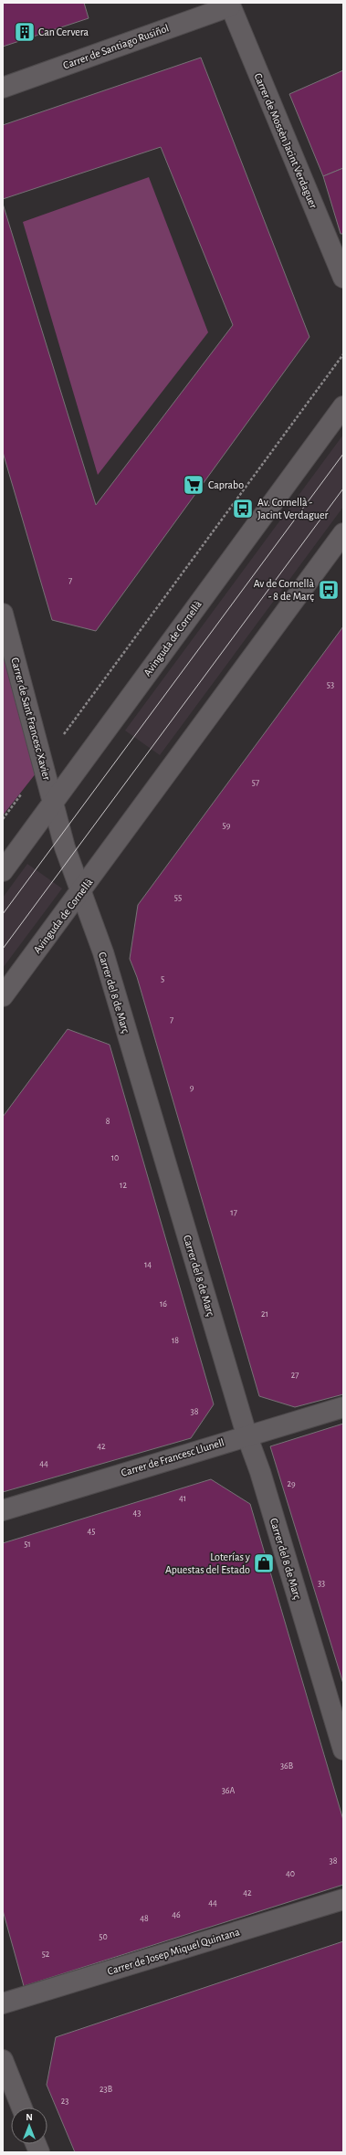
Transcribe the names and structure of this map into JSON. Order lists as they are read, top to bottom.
{
  "streets": {
    "street": [
      "Carrer de Santiago Rusiñol",
      "Carrer de Mossèn Jacint Verdaguer",
      "Avinguda de Cornellà",
      "Carrer de Sant Francesc Xavier",
      "Carrer del 8 de Març",
      "Carrer de Francesc Llunell",
      "Carrer de Josep Miquel Quintana"
    ]
  },
  "crossings": [
    ["Carrer de Santiago Rusiñol", "Carrer de Mossèn Jacint Verdaguer"],
    ["Avinguda de Cornellà", "Carrer de Sant Francesc Xavier"],
    ["Avinguda de Cornellà", "Carrer del 8 de Març"],
    ["Carrer de Sant Francesc Xavier", "Carrer del 8 de Març"],
    ["Carrer del 8 de Març", "Carrer de Francesc Llunell"]
  ],
  "places": {
    "building": ["Can Cervera"],
    "supermarket": ["Caprabo"],
    "bus stop": ["Av. Cornellà - Jacint Verdaguer", "Av de Cornellà - 8 de Març"],
    "shop": ["Loterías y Apuestas del Estado"]
  },
  "house_numbers": [
    "7",
    "53",
    "57",
    "59",
    "55",
    "5",
    "7",
    "9",
    "8",
    "10",
    "12",
    "17",
    "14",
    "16",
    "21",
    "18",
    "27",
    "38",
    "42",
    "44",
    "29",
    "41",
    "43",
    "45",
    "51",
    "33",
    "36B",
    "36A",
    "38",
    "40",
    "42",
    "44",
    "46",
    "48",
    "50",
    "52",
    "23B",
    "23"
  ],
  "north": "top"
}
